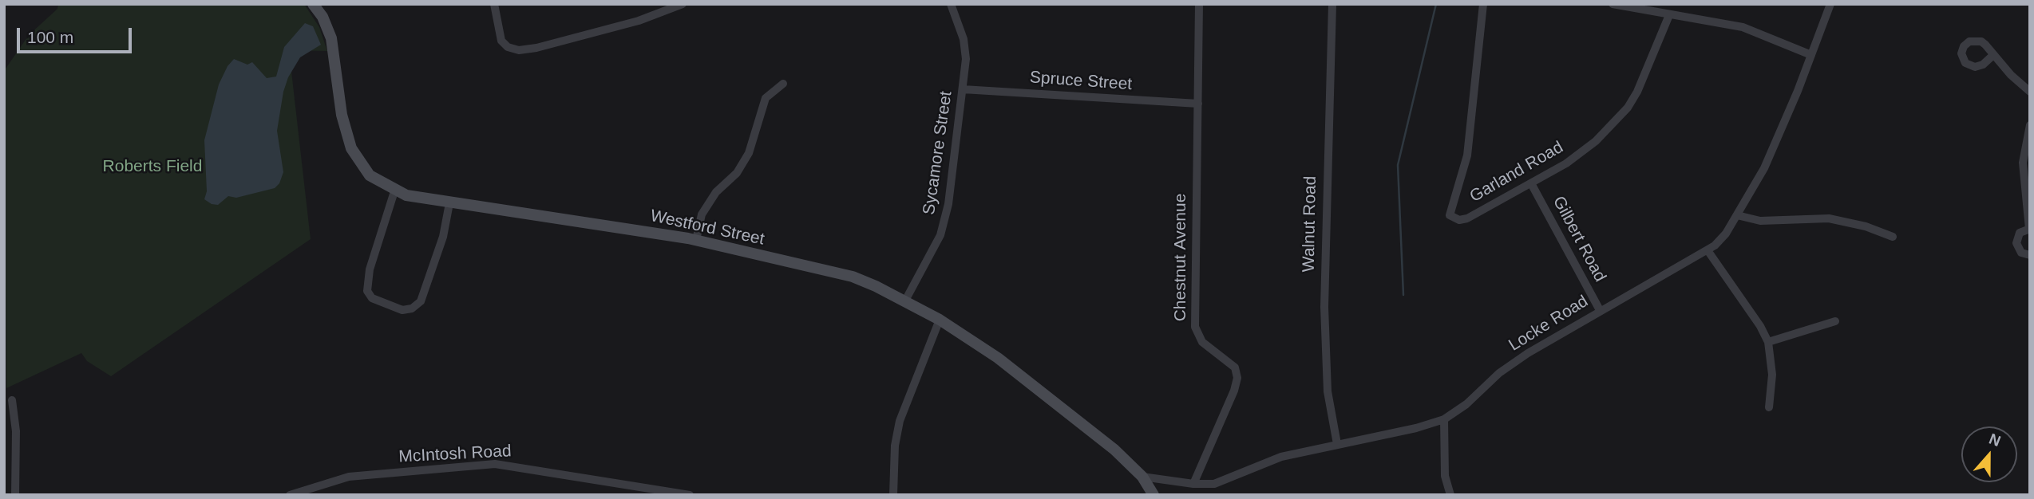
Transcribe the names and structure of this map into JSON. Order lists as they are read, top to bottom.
{
  "streets": {
    "main road": ["Westford Street"],
    "street": [
      "Spruce Street",
      "Sycamore Street",
      "Garland Road",
      "Walnut Road",
      "Gilbert Road",
      "Chestnut Avenue",
      "Locke Road",
      "McIntosh Road"
    ]
  },
  "crossings": [
    ["Spruce Street", "Sycamore Street"],
    ["Spruce Street", "Chestnut Avenue"],
    ["Sycamore Street", "Westford Street"],
    ["Garland Road", "Gilbert Road"],
    ["Walnut Road", "Locke Road"],
    ["Westford Street", "Locke Road"],
    ["Gilbert Road", "Locke Road"],
    ["Chestnut Avenue", "Locke Road"]
  ],
  "parks": ["Roberts Field"],
  "scale_bar": "100 m",
  "north": "top"
}
